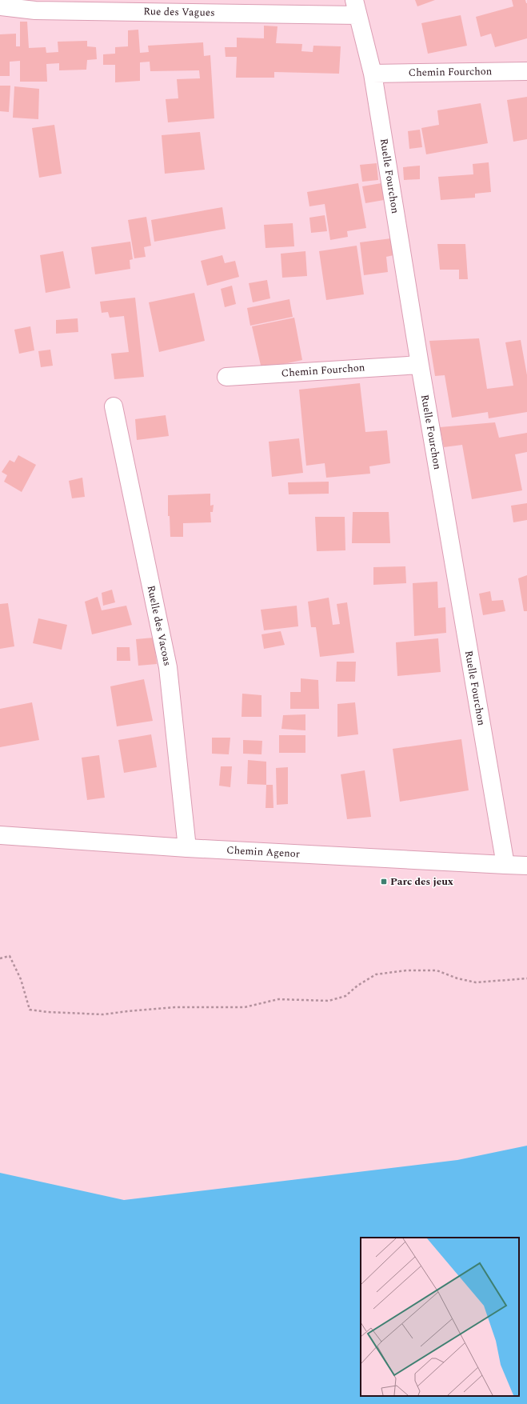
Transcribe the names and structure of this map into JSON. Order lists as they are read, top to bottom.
{
  "streets": {
    "street": [
      "Rue des Vagues",
      "Chemin Fourchon",
      "Ruelle Fourchon",
      "Ruelle des Vacoas",
      "Chemin Agenor"
    ]
  },
  "crossings": [
    ["Rue des Vagues", "Ruelle Fourchon"],
    ["Chemin Fourchon", "Ruelle Fourchon"],
    ["Ruelle Fourchon", "Chemin Agenor"],
    ["Ruelle des Vacoas", "Chemin Agenor"]
  ],
  "places": {
    "transit": ["Parc des jeux"]
  }
}
